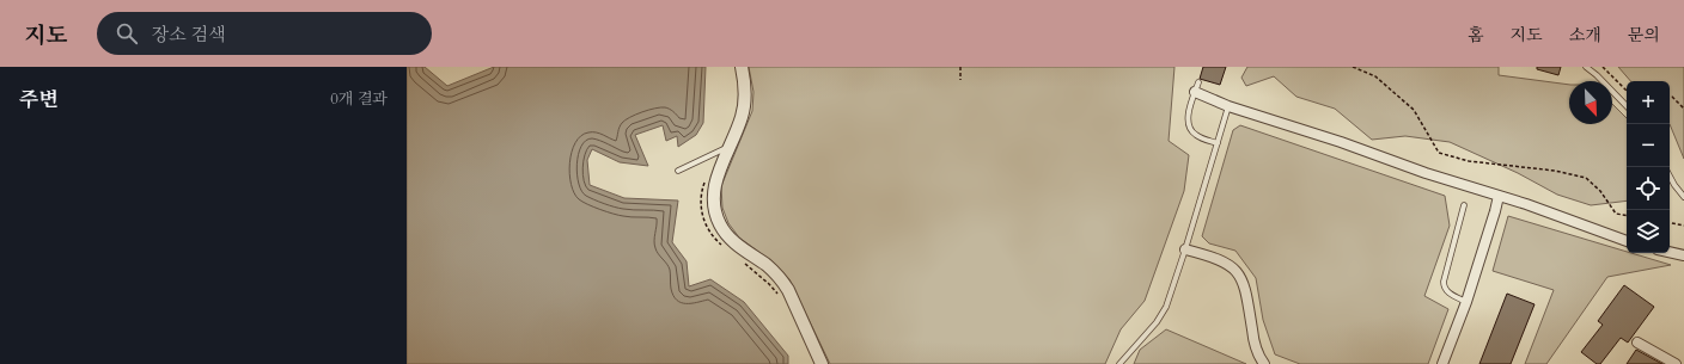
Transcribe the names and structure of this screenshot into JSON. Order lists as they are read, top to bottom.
{
  "north": "bottom right",
  "page": {
    "header": "지도",
    "search": "장소 검색",
    "nav": [
      "홈",
      "지도",
      "소개",
      "문의"
    ],
    "heading": ["주변", "0개 결과"],
    "map_buttons": ["+", "−"]
  }
}
